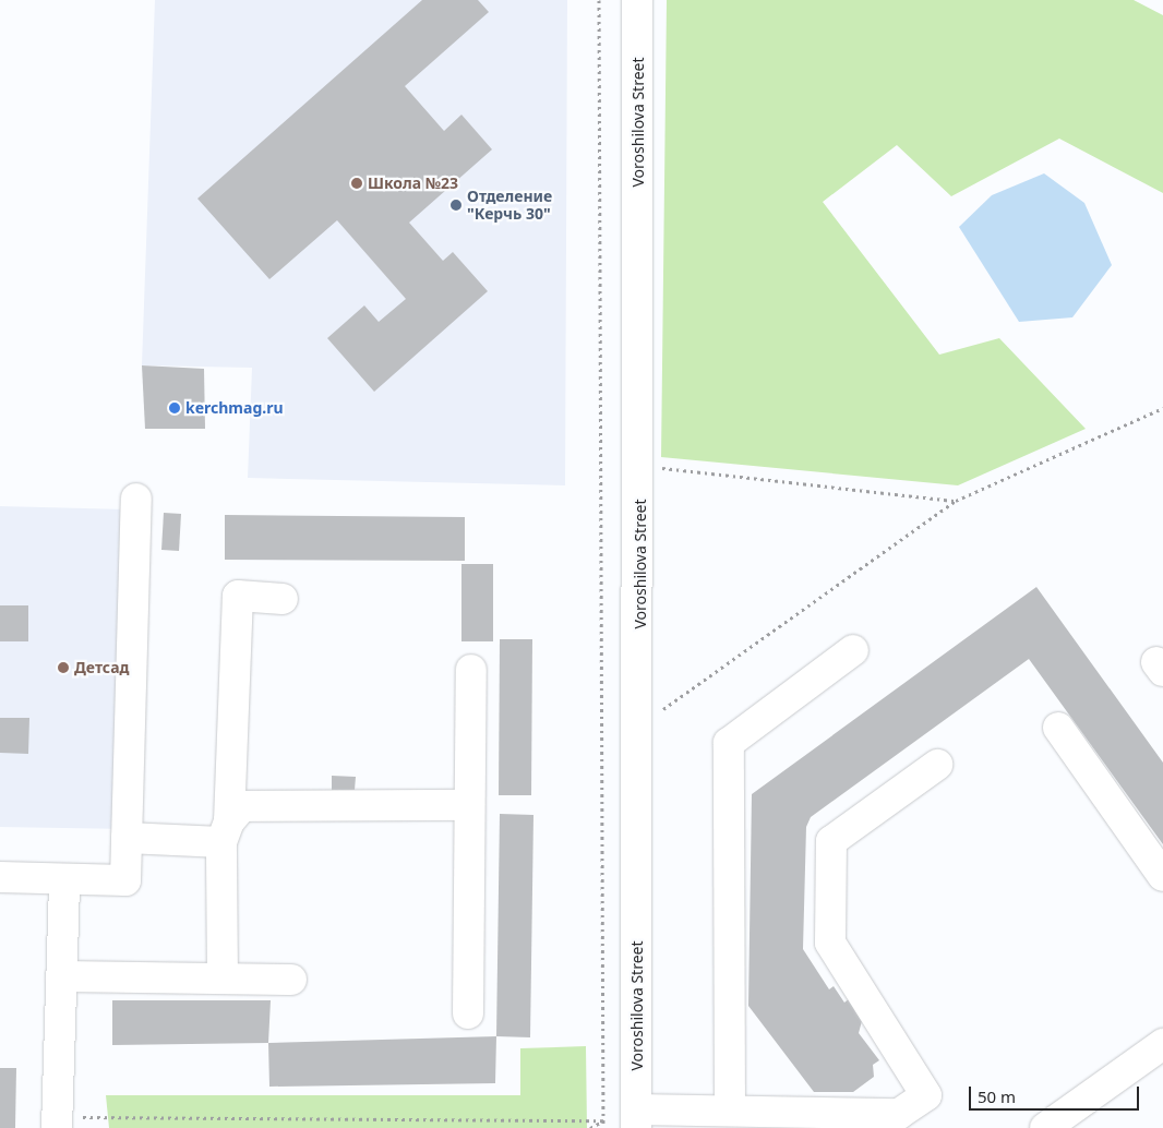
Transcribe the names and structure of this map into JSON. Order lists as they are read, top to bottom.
{
  "streets": {
    "street": ["Voroshilova Street"]
  },
  "places": [
    "Школа №23",
    "Отделение \"Керчь 30\"",
    "kerchmag.ru",
    "Детсад"
  ],
  "scale_bar": "50 m"
}
